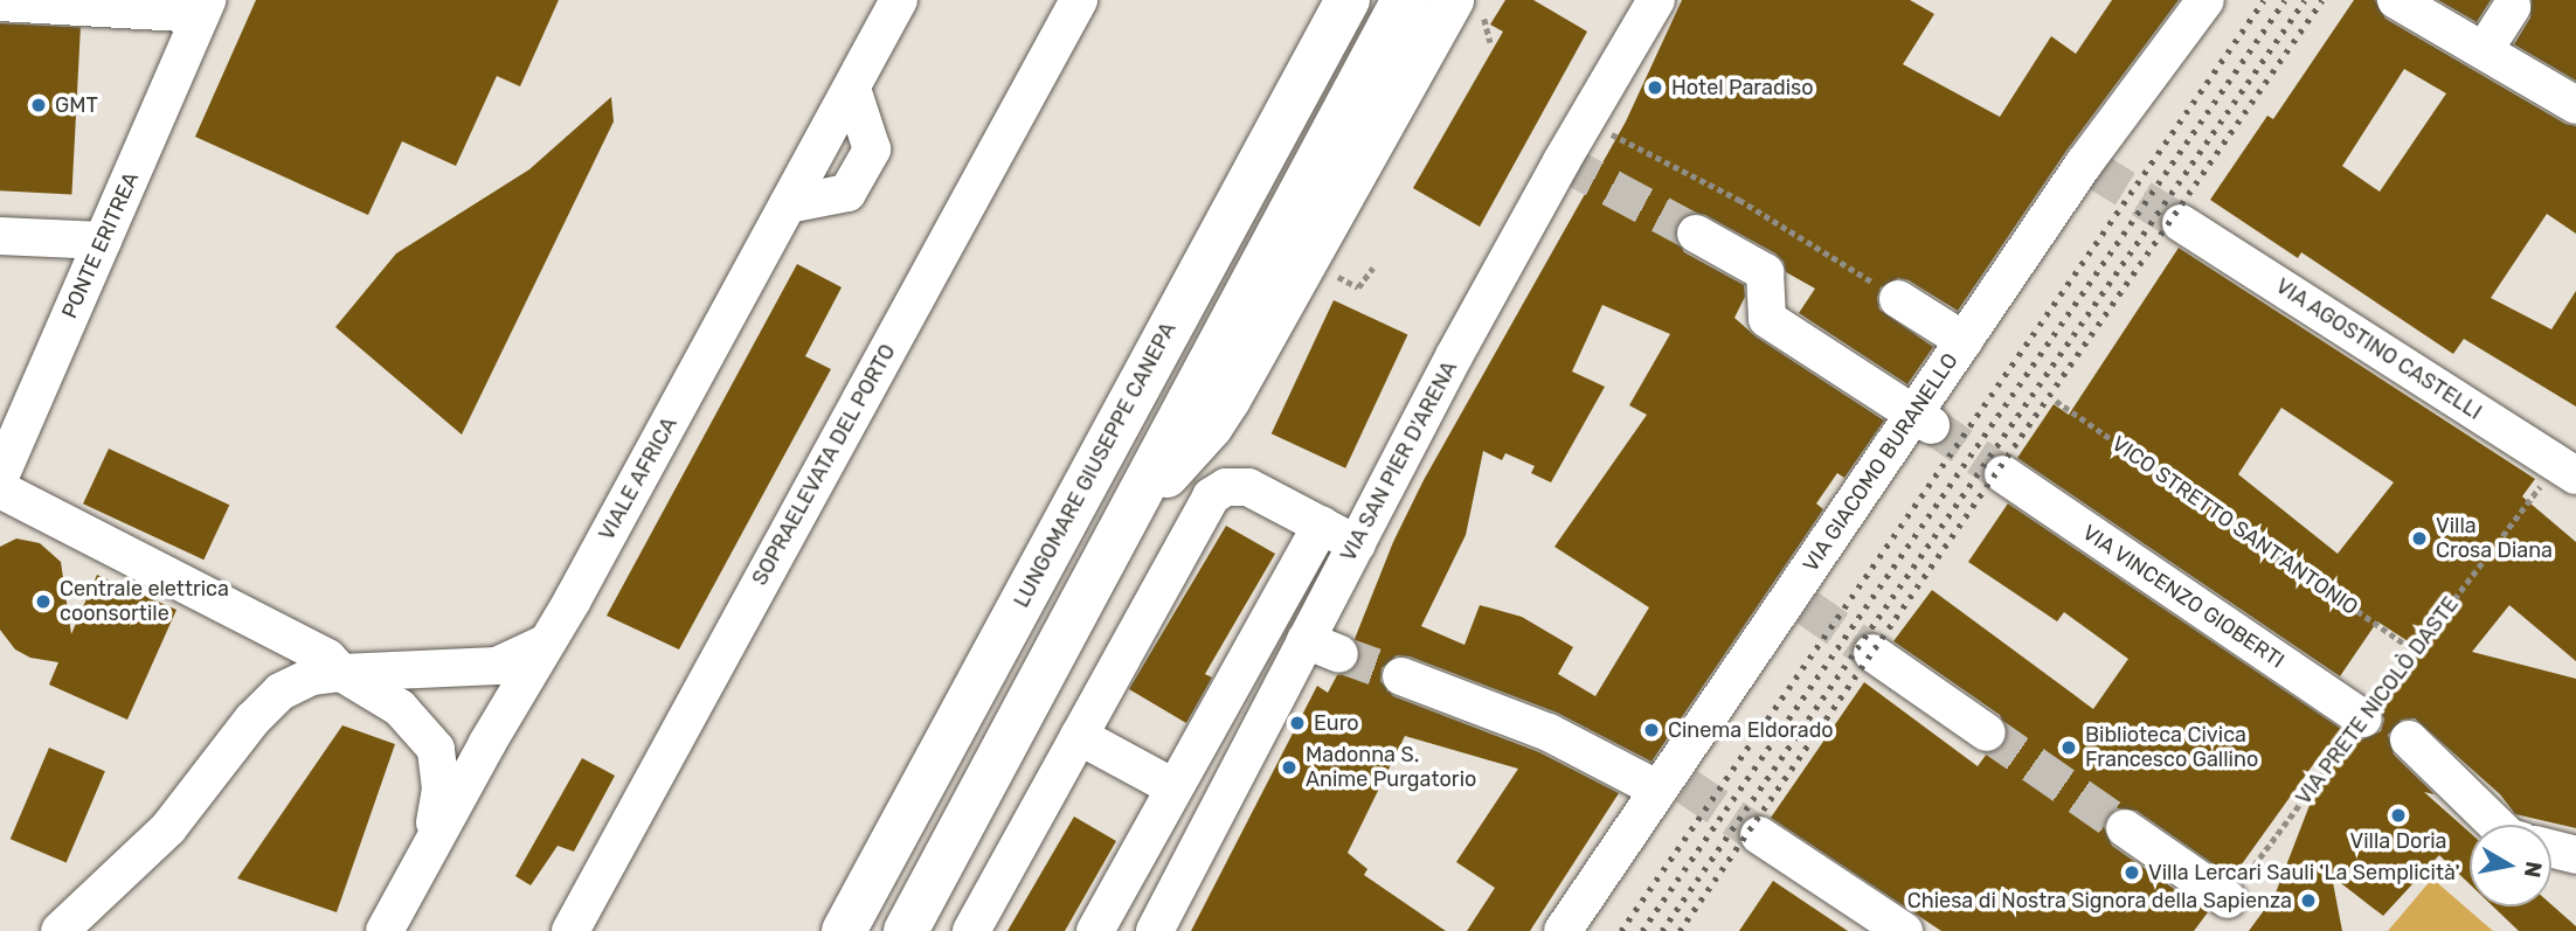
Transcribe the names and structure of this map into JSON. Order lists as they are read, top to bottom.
{
  "streets": {
    "highway": ["LUNGOMARE GIUSEPPE CANEPA"],
    "street": [
      "PONTE ERITREA",
      "VIA AGOSTINO CASTELLI",
      "VIA SAN PIER D'ARENA",
      "VIA GIACOMO BURANELLO",
      "SOPRAELEVATA DEL PORTO",
      "VIALE AFRICA",
      "VIA VINCENZO GIOBERTI"
    ],
    "path": ["VICO STRETTO SANT'ANTONIO", "VIA PRETE NICOLÒ DASTE"]
  },
  "crossings": [
    ["VIA AGOSTINO CASTELLI", "VIA PRETE NICOLÒ DASTE"],
    ["VICO STRETTO SANT'ANTONIO", "VIA PRETE NICOLÒ DASTE"],
    ["VIA VINCENZO GIOBERTI", "VIA PRETE NICOLÒ DASTE"]
  ],
  "places": [
    "Hotel Paradiso",
    "GMT",
    "Villa Crosa Diana",
    "Centrale elettrica coonsortile",
    "Euro",
    "Cinema Eldorado",
    "Biblioteca Civica Francesco Gallino",
    "Madonna S. Anime Purgatorio",
    "Villa Doria",
    "Villa Lercari Sauli 'La Semplicità'",
    "Chiesa di Nostra Signora della Sapienza"
  ],
  "north": "right"
}
